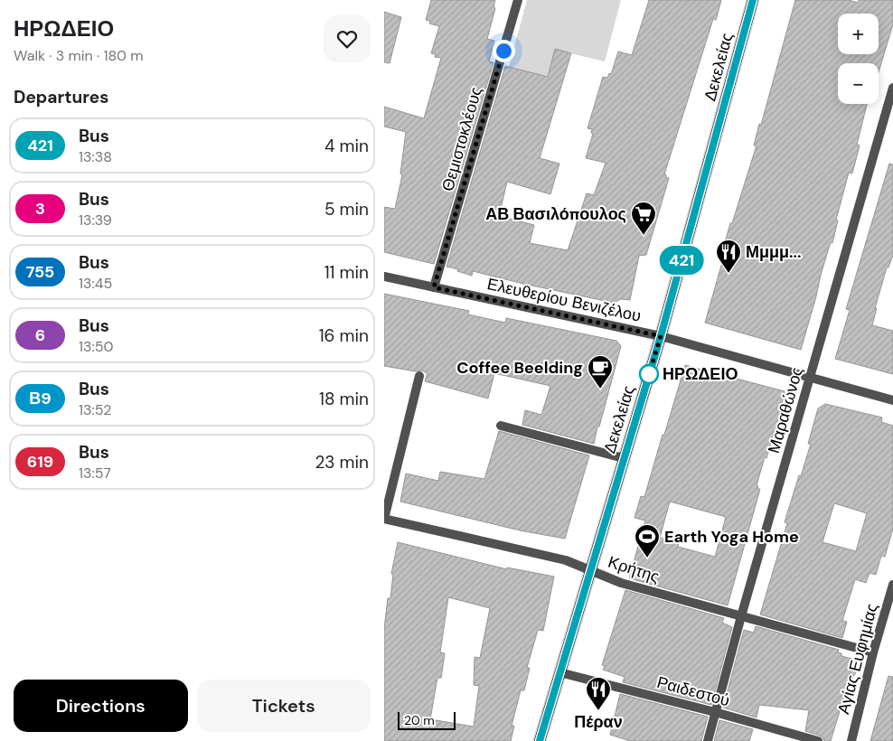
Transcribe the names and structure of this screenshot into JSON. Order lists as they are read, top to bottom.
{
  "streets": {
    "main road": ["Δεκελείας"],
    "street": [
      "Θεμιστοκλέους",
      "Ελευθερίου Βενιζέλου",
      "Μαραθώνος",
      "Κρήτης",
      "Αγίας Ευφημίας",
      "Ραιδεστού"
    ]
  },
  "crossings": [
    ["Δεκελείας", "Ελευθερίου Βενιζέλου"],
    ["Δεκελείας", "Κρήτης"],
    ["Δεκελείας", "Ραιδεστού"],
    ["Θεμιστοκλέους", "Ελευθερίου Βενιζέλου"],
    ["Ελευθερίου Βενιζέλου", "Μαραθώνος"],
    ["Μαραθώνος", "Κρήτης"],
    ["Μαραθώνος", "Ραιδεστού"],
    ["Κρήτης", "Αγίας Ευφημίας"]
  ],
  "places": {
    "supermarket": ["ΑΒ Βασιλόπουλος"],
    "restaurant": ["Μμμμ...", "Πέραν"],
    "other": ["ΗΡΩΔΕΙΟ"],
    "cafe": ["Coffee Beelding"],
    "sports": ["Earth Yoga Home"]
  },
  "lines": ["bus line 421"],
  "scale_bar": "20 m",
  "page": {
    "heading": [
      ["ΗΡΩΔΕΙΟ", "Walk · 3 min · 180 m"],
      "Departures"
    ],
    "on_map": "421",
    "map_buttons": ["+", "−"],
    "list": [
      {
        "mark": "421",
        "name": "Bus",
        "note": "13:38",
        "value": "4 min"
      },
      {
        "mark": "3",
        "name": "Bus",
        "note": "13:39",
        "value": "5 min"
      },
      {
        "mark": "755",
        "name": "Bus",
        "note": "13:45",
        "value": "11 min"
      },
      {
        "mark": "6",
        "name": "Bus",
        "note": "13:50",
        "value": "16 min"
      },
      {
        "mark": "Β9",
        "name": "Bus",
        "note": "13:52",
        "value": "18 min"
      },
      {
        "mark": "619",
        "name": "Bus",
        "note": "13:57",
        "value": "23 min"
      }
    ],
    "buttons": ["Directions", "Tickets"],
    "scale": "20 m"
  }
}
